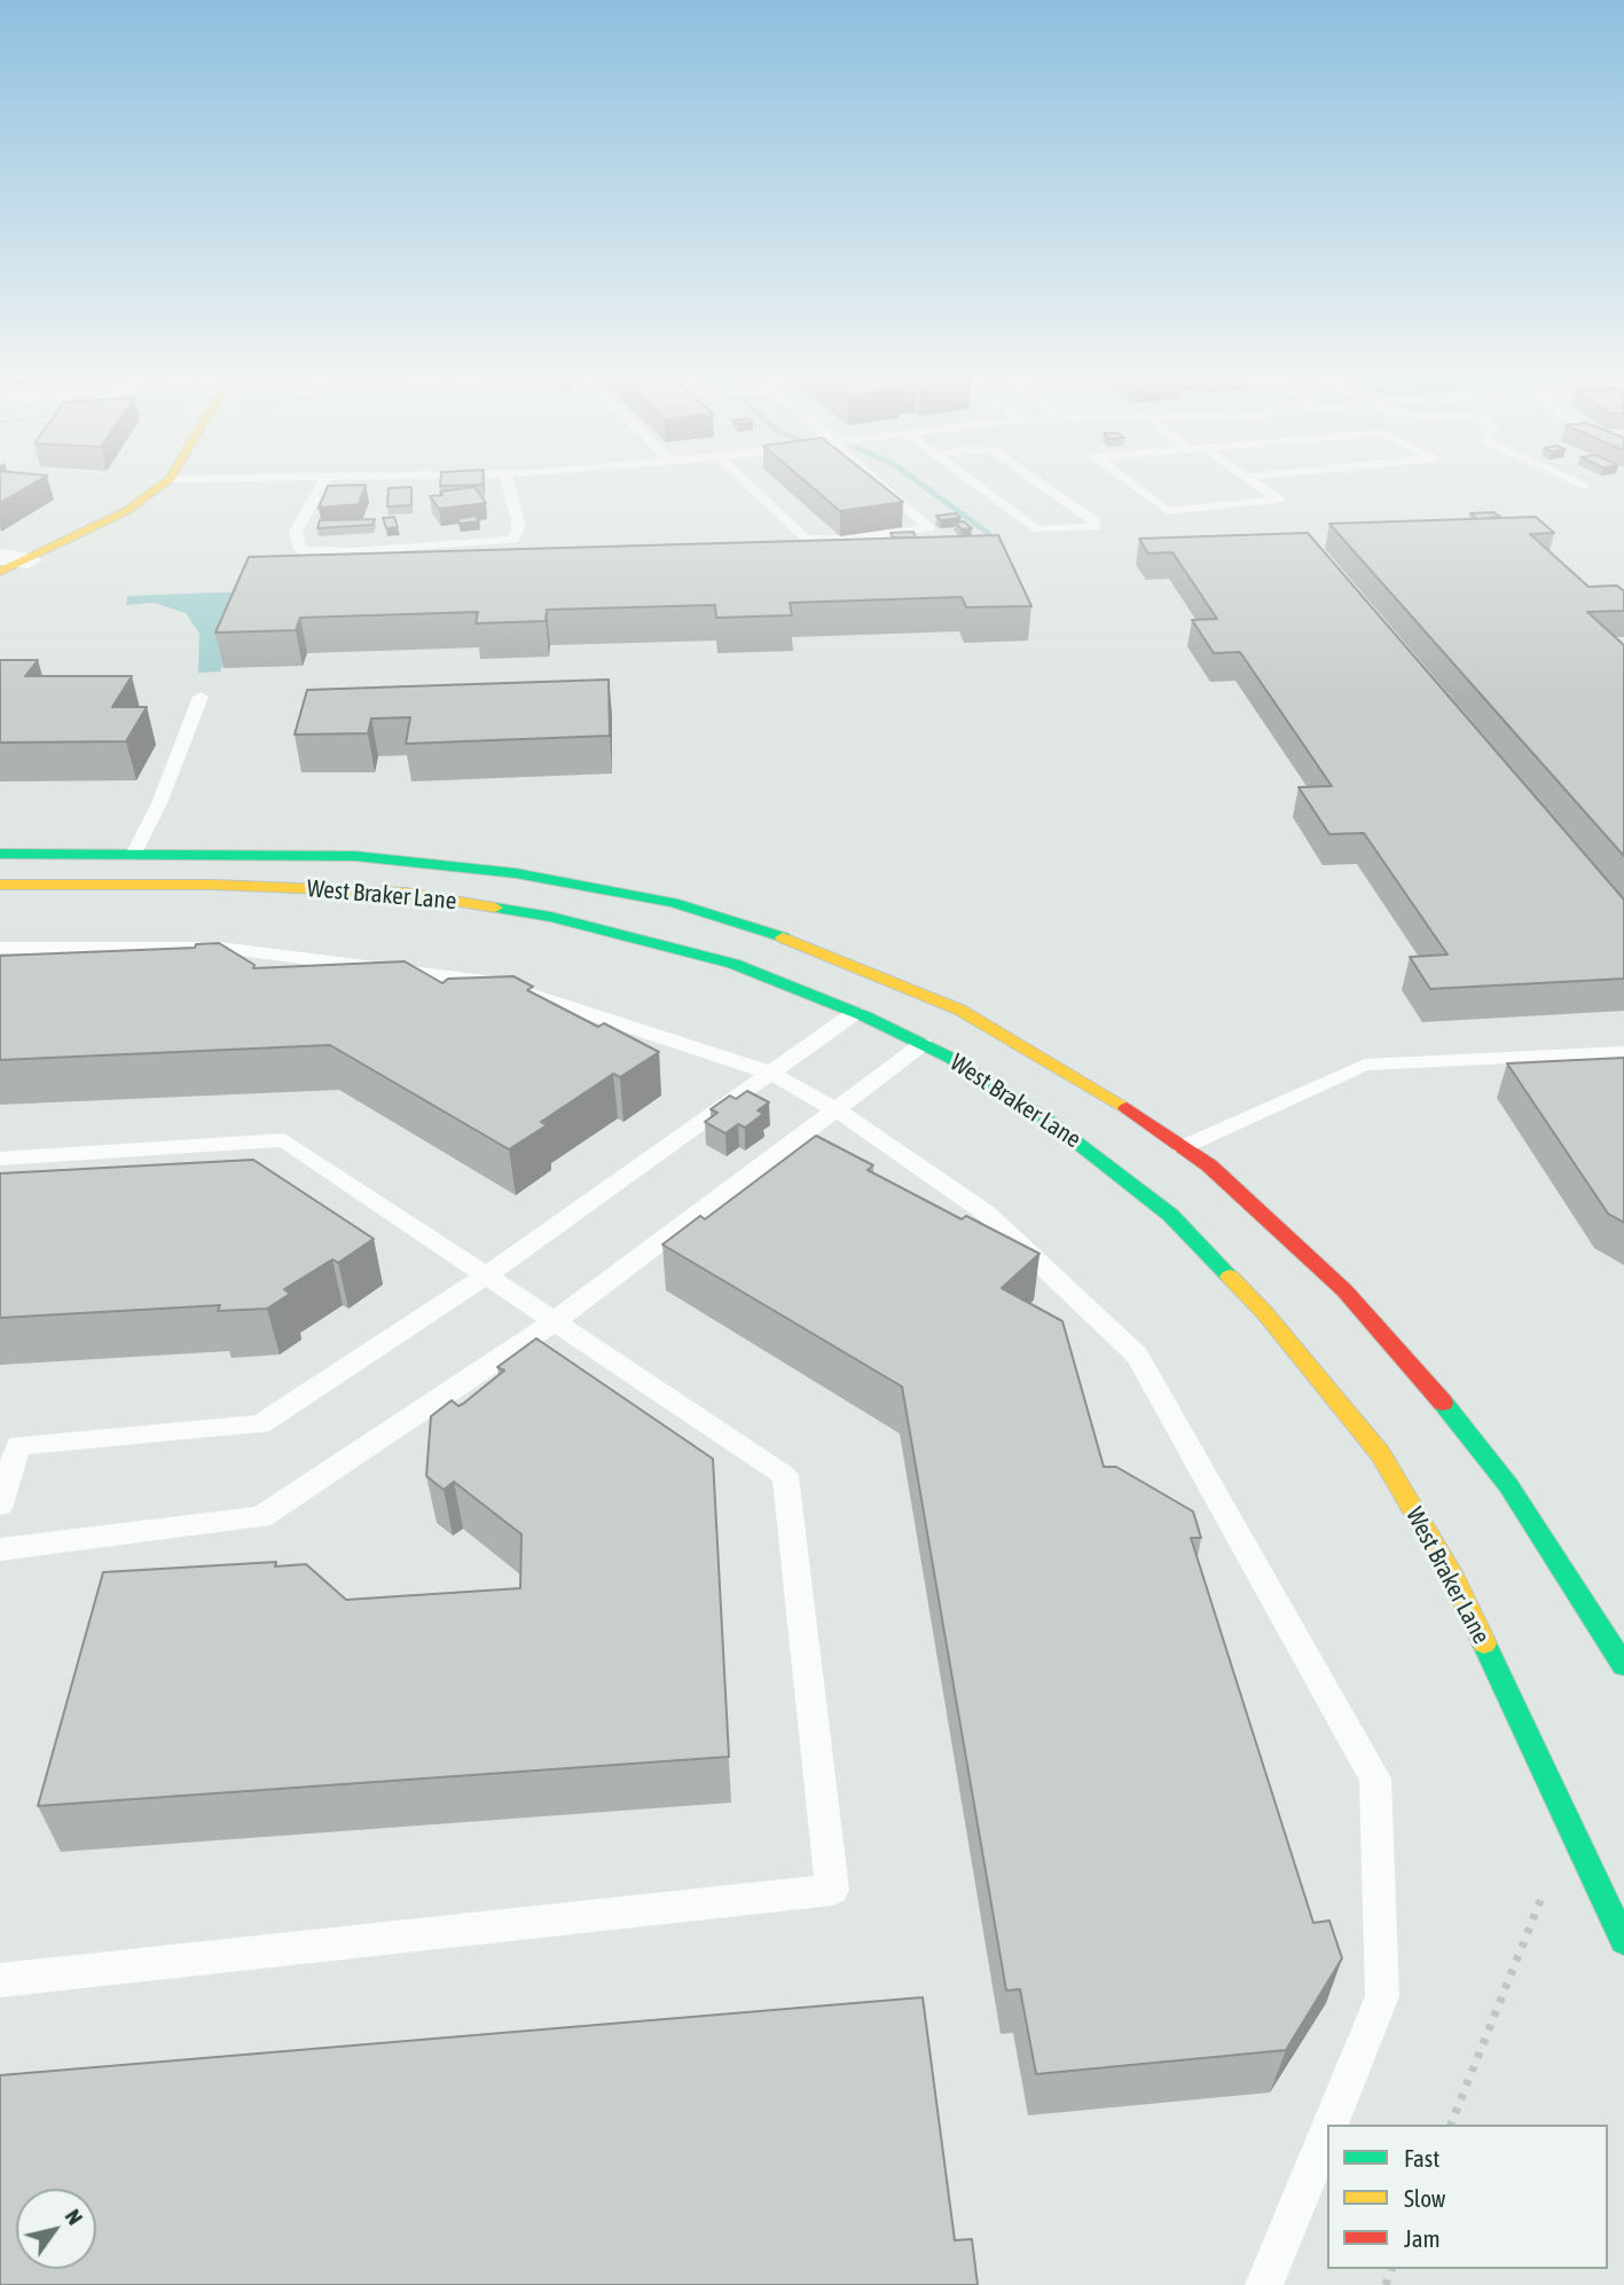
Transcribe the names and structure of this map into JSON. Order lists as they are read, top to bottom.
{
  "streets": {
    "main road": ["West Braker Lane"]
  },
  "legend": ["Fast", "Slow", "Jam"],
  "north": "top right"
}
